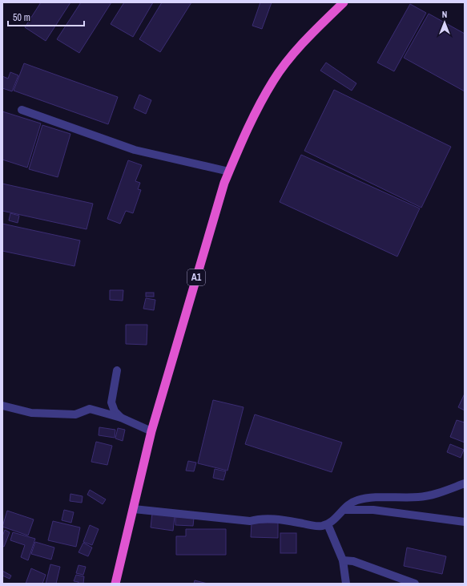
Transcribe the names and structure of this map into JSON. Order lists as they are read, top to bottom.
{
  "streets": {
    "highway": ["A1"]
  },
  "scale_bar": "50 m",
  "north": "top"
}
